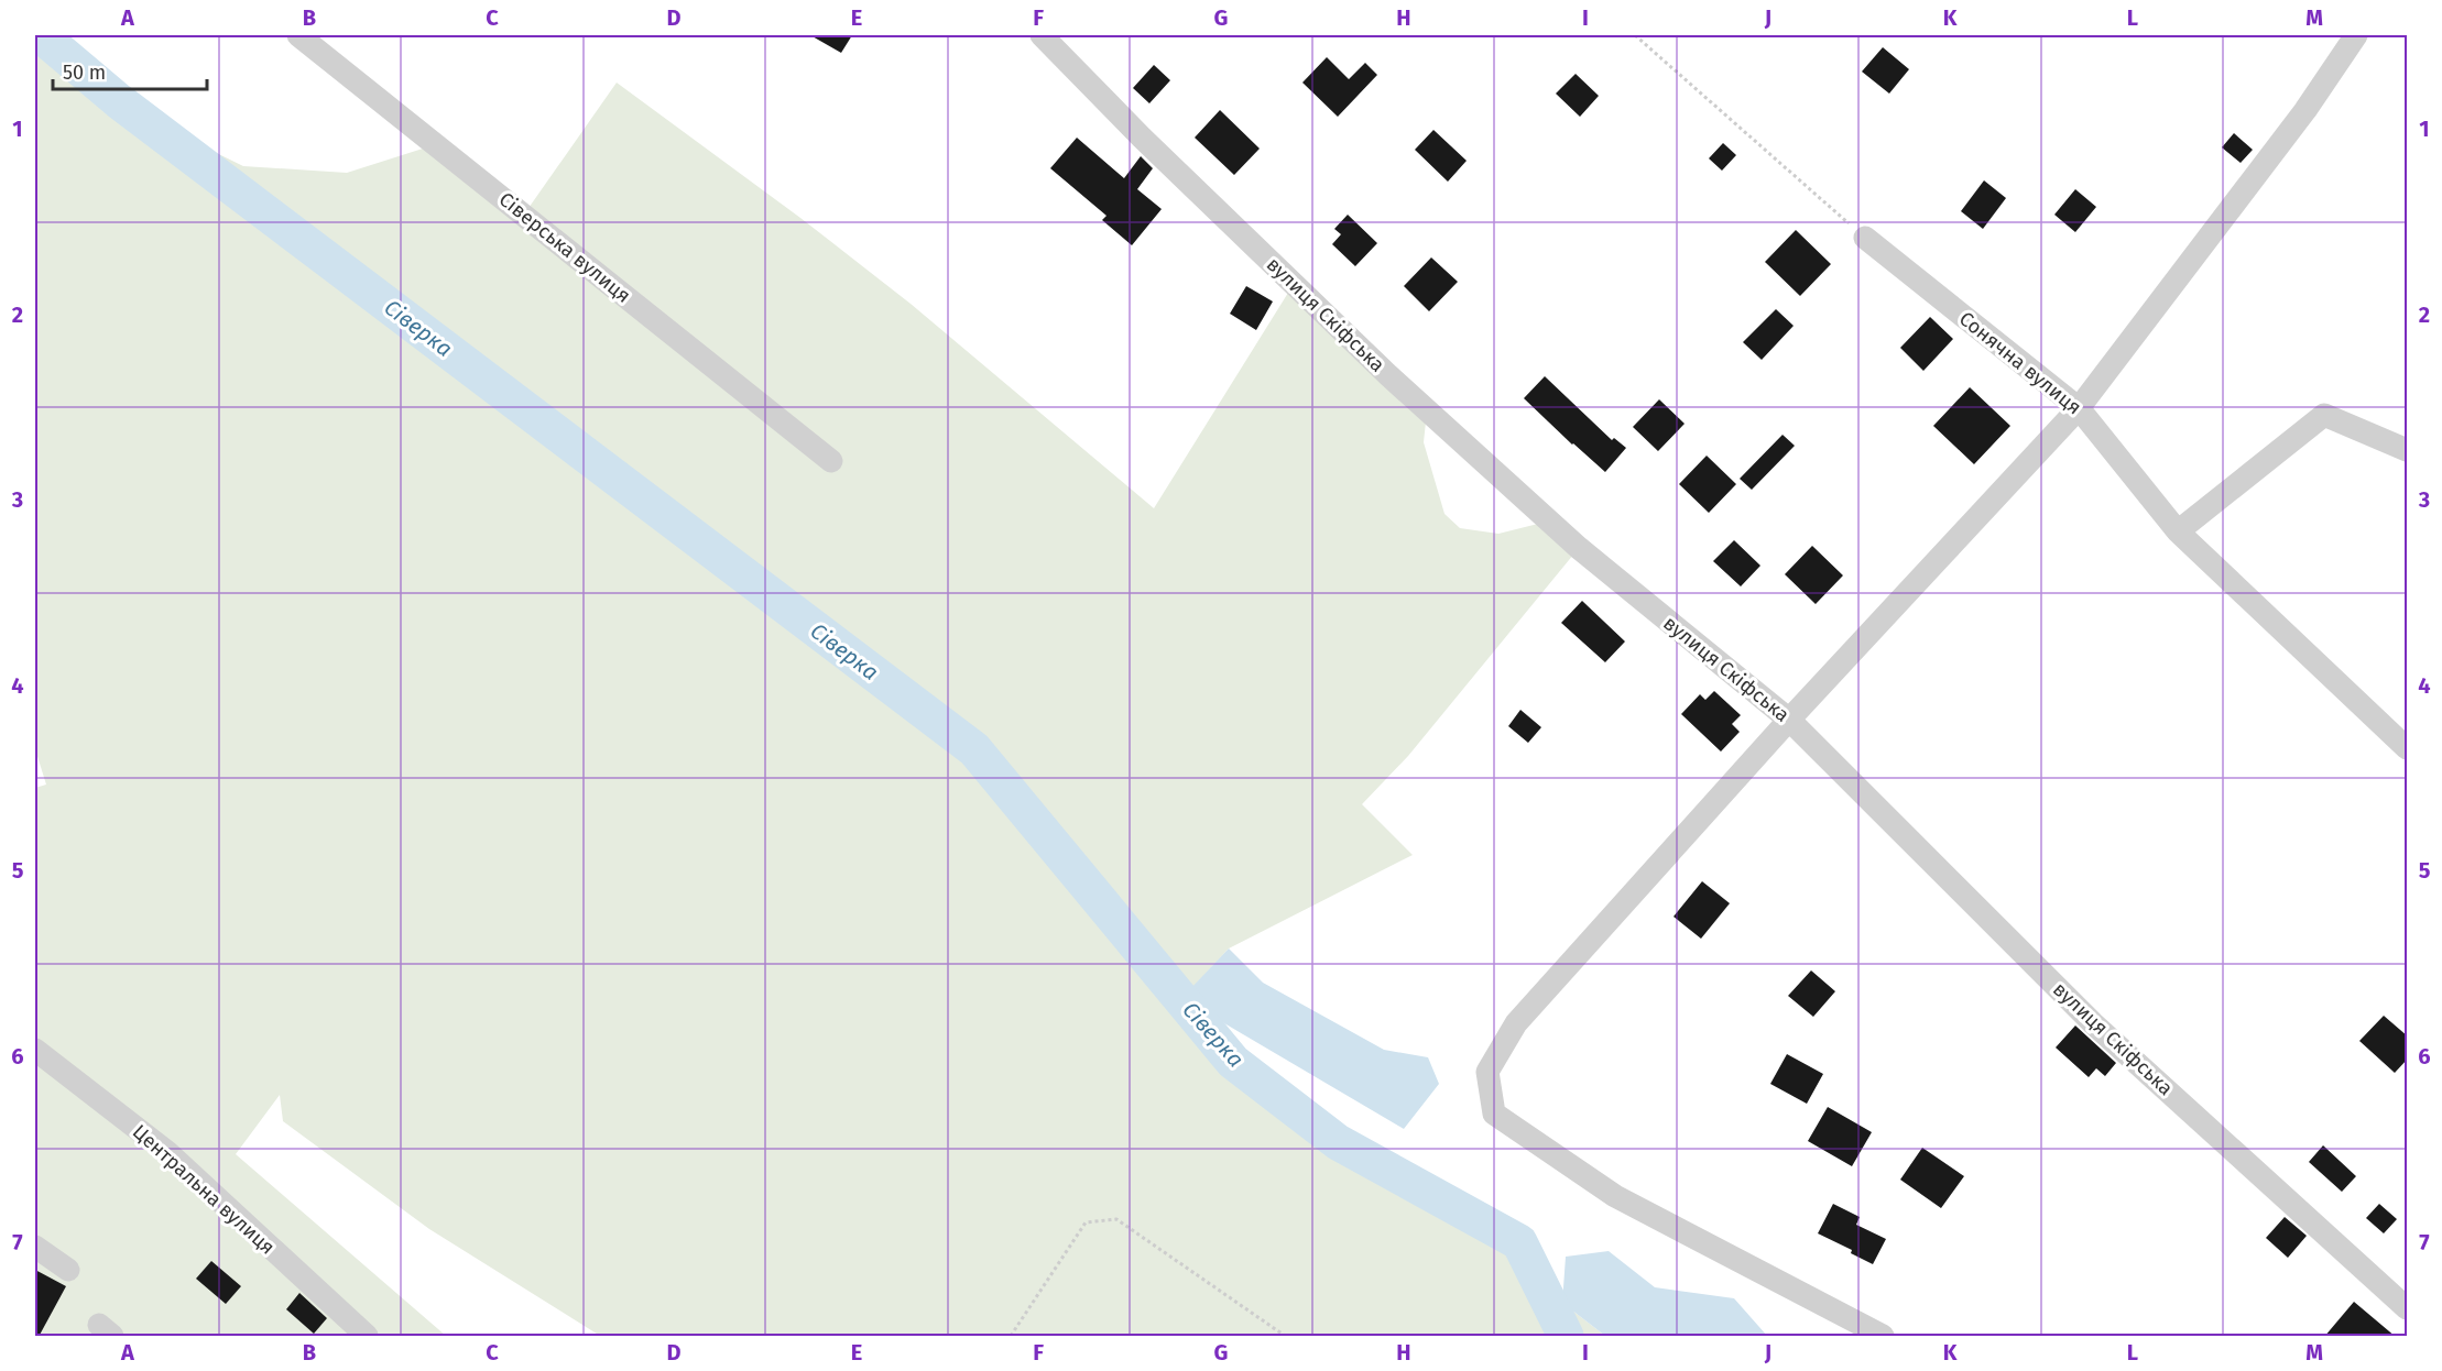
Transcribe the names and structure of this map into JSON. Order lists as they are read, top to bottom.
{
  "streets": {
    "street": [
      "Сіверська вулиця",
      "вулиця Скіфська",
      "Сонячна вулиця",
      "Центральна вулиця"
    ]
  },
  "water": ["Сіверка"],
  "scale_bar": "50 m",
  "grid": {
    "columns": [
      "A",
      "B",
      "C",
      "D",
      "E",
      "F",
      "G",
      "H",
      "I",
      "J",
      "K",
      "L",
      "M"
    ],
    "rows": [
      "1",
      "2",
      "3",
      "4",
      "5",
      "6",
      "7"
    ]
  }
}
